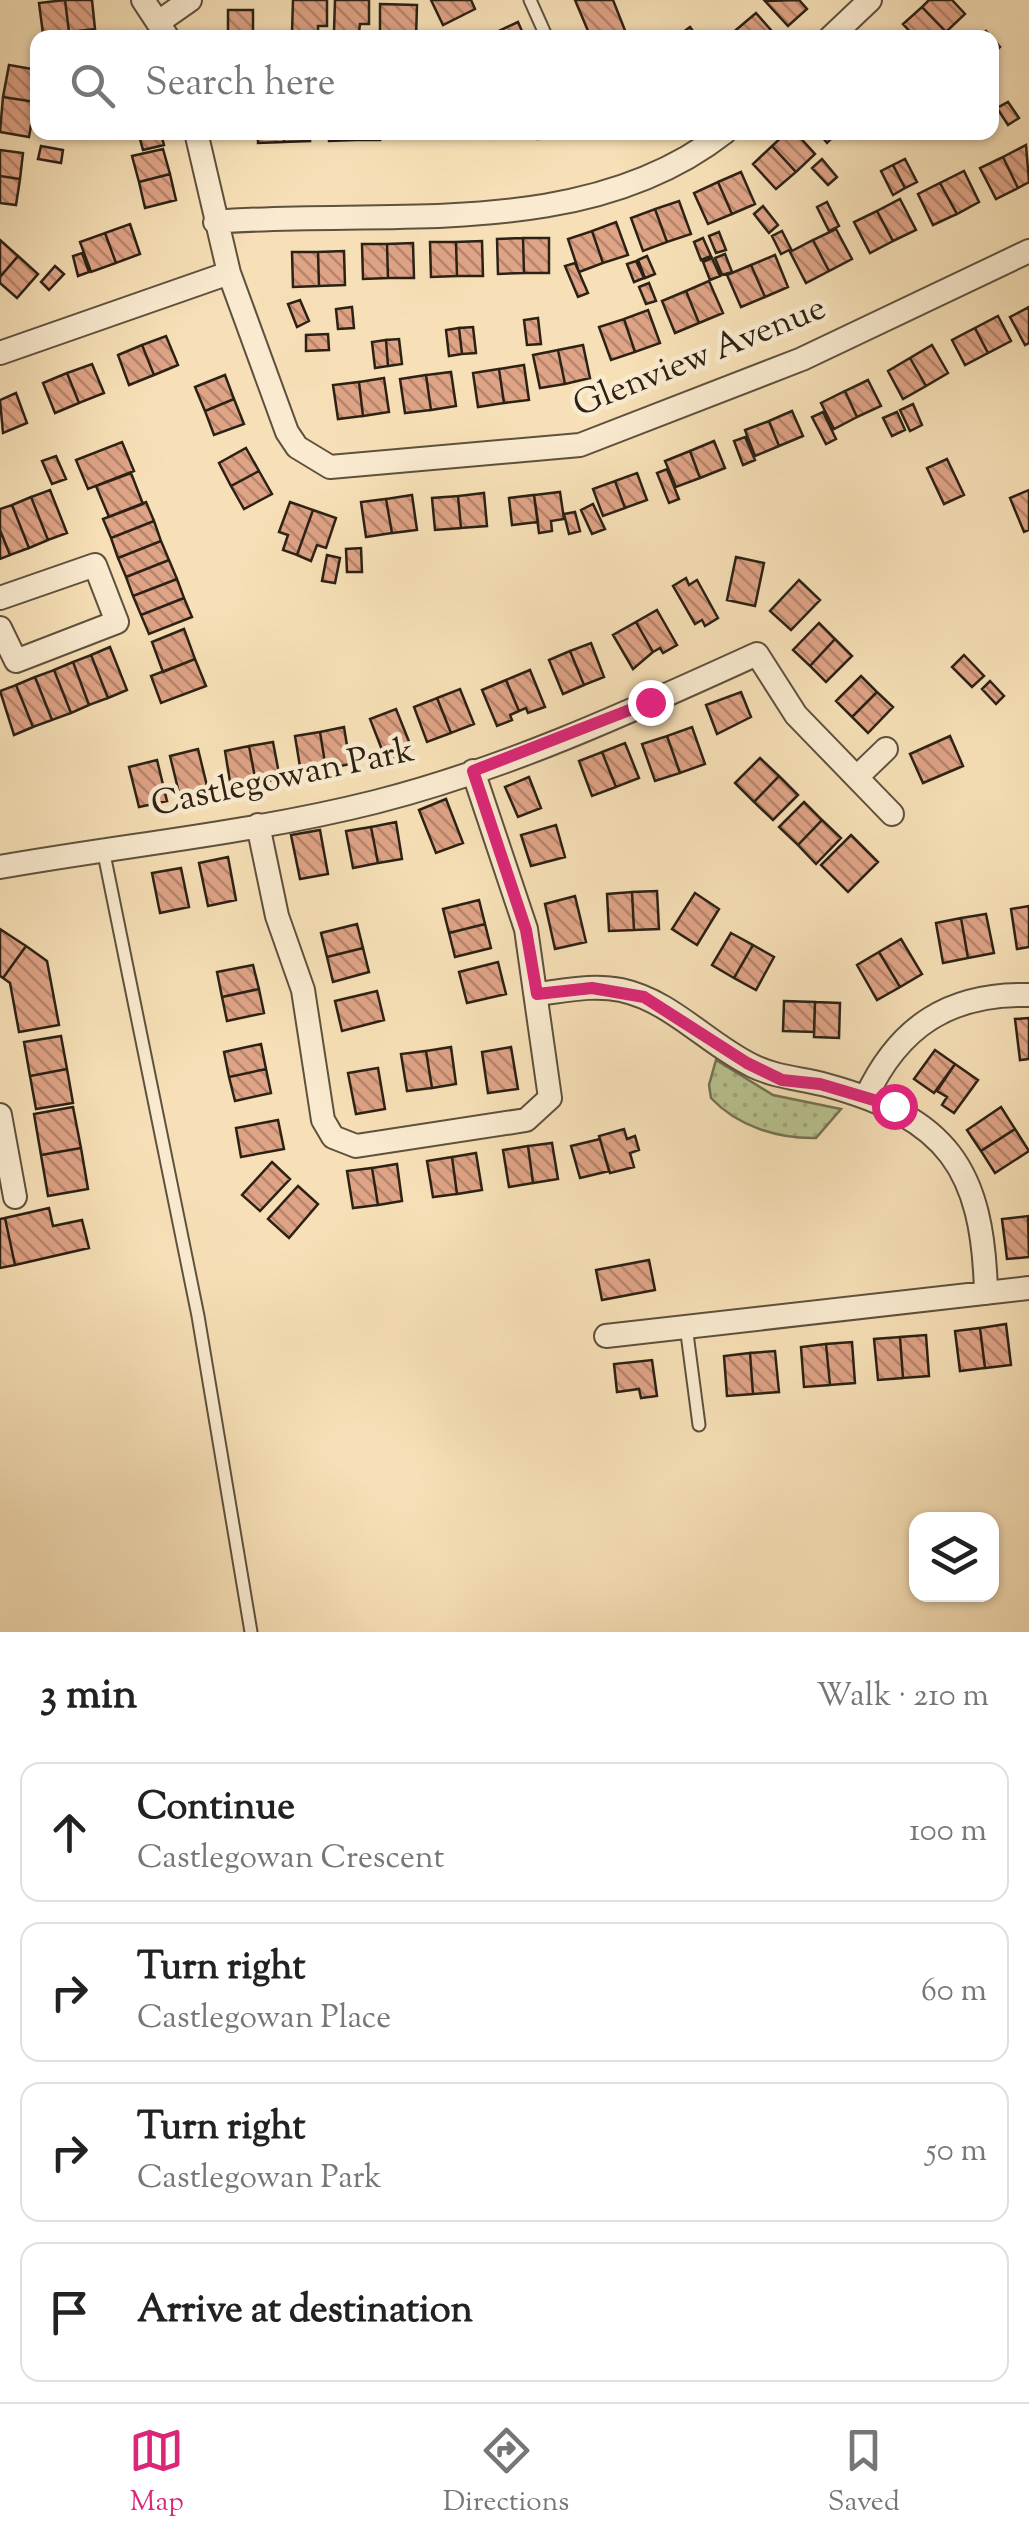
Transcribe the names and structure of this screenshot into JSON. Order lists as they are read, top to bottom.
{
  "streets": {
    "street": ["Glenview Avenue", "Castlegowan Park"]
  },
  "page": {
    "search": "Search here",
    "heading": ["3 min", "Walk · 210 m"],
    "list": [
      ["Continue", "Castlegowan Crescent", "100 m"],
      ["Turn right", "Castlegowan Place", "60 m"],
      ["Turn right", "Castlegowan Park", "50 m"],
      "Arrive at destination"
    ],
    "nav": ["Map", "Directions", "Saved"]
  }
}
